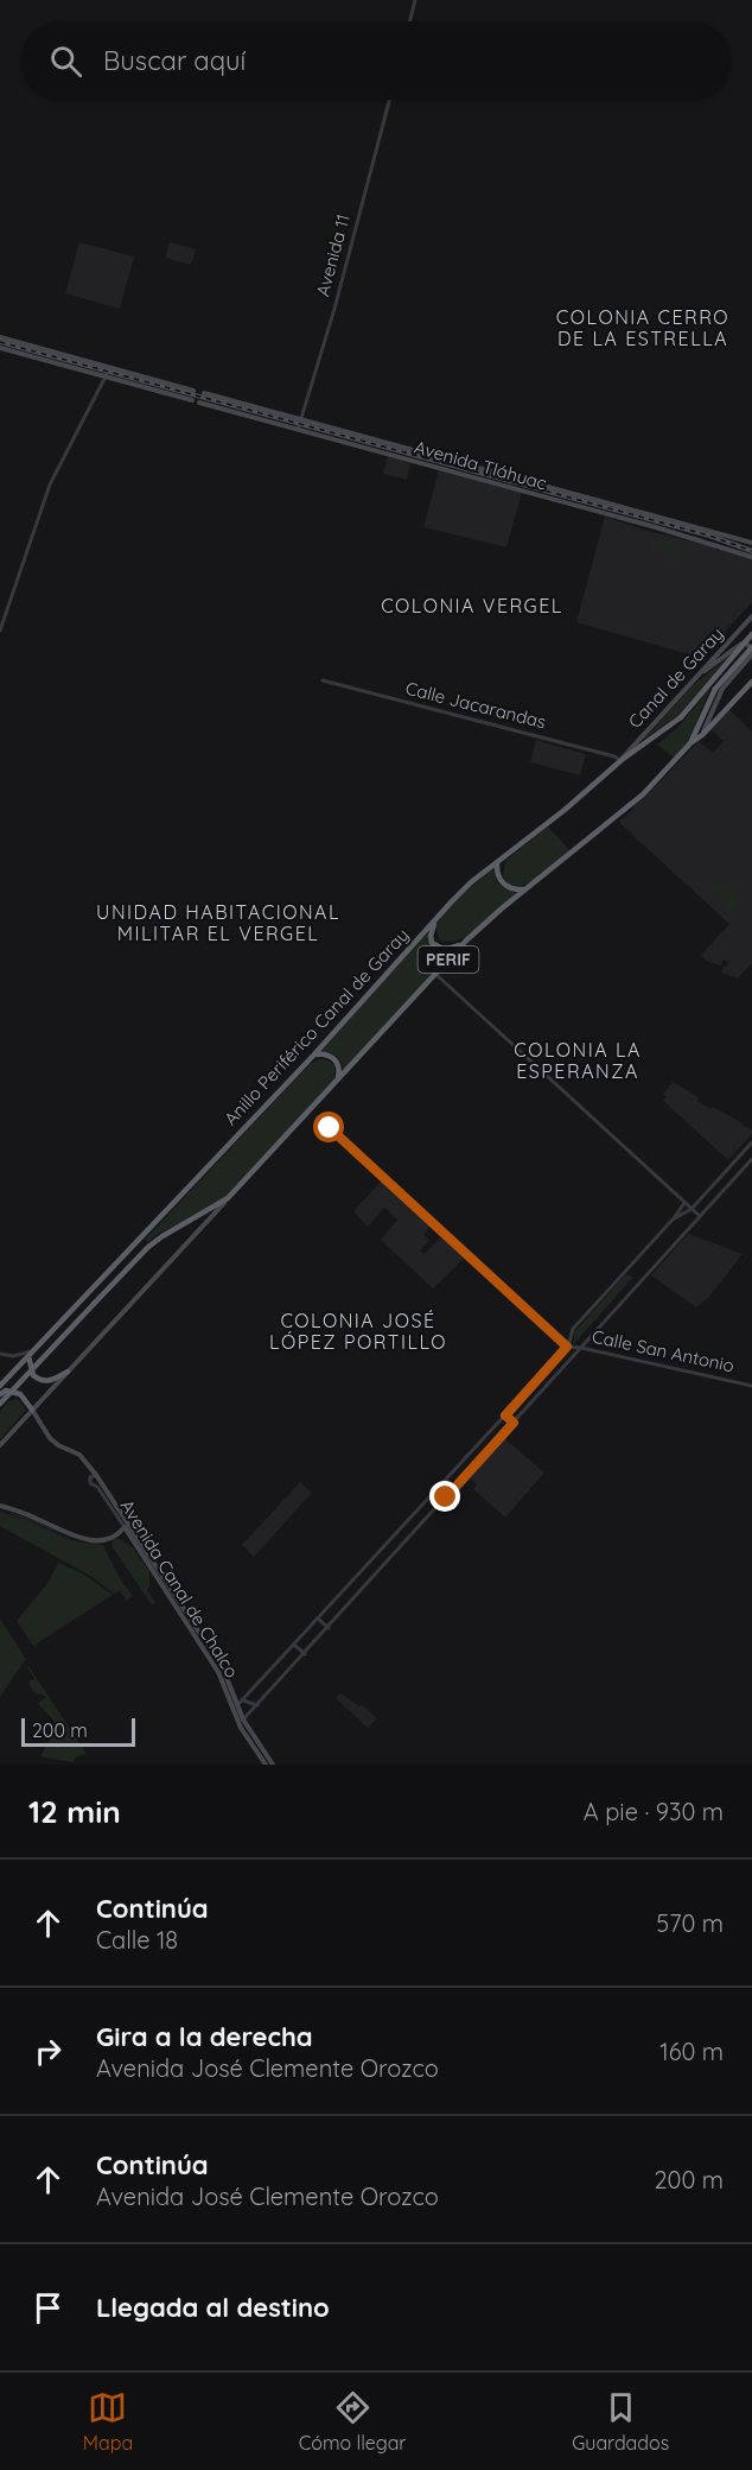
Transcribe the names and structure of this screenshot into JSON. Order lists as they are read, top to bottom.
{
  "streets": {
    "highway": ["Canal de Garay", "PERIF", "Anillo Periférico Canal de Garay"],
    "main road": ["Avenida Tláhuac", "Avenida Canal de Chalco"],
    "street": ["Avenida 11", "Calle Jacarandas", "Calle San Antonio"]
  },
  "crossings": [
    ["Avenida 11", "Avenida Tláhuac"],
    ["Canal de Garay", "Calle Jacarandas"],
    ["Canal de Garay", "PERIF"],
    ["Canal de Garay", "Anillo Periférico Canal de Garay"],
    ["Calle Jacarandas", "Anillo Periférico Canal de Garay"],
    ["PERIF", "Avenida Canal de Chalco"]
  ],
  "districts": [
    "COLONIA CERRO DE LA ESTRELLA",
    "COLONIA VERGEL",
    "UNIDAD HABITACIONAL MILITAR EL VERGEL",
    "COLONIA LA ESPERANZA",
    "COLONIA JOSÉ LÓPEZ PORTILLO"
  ],
  "scale_bar": "200 m",
  "page": {
    "search": "Buscar aquí",
    "scale": "200 m",
    "heading": ["12 min", "A pie · 930 m"],
    "list": [
      ["Continúa", "Calle 18", "570 m"],
      ["Gira a la derecha", "Avenida José Clemente Orozco", "160 m"],
      ["Continúa", "Avenida José Clemente Orozco", "200 m"],
      "Llegada al destino"
    ],
    "nav": ["Mapa", "Cómo llegar", "Guardados"]
  }
}
